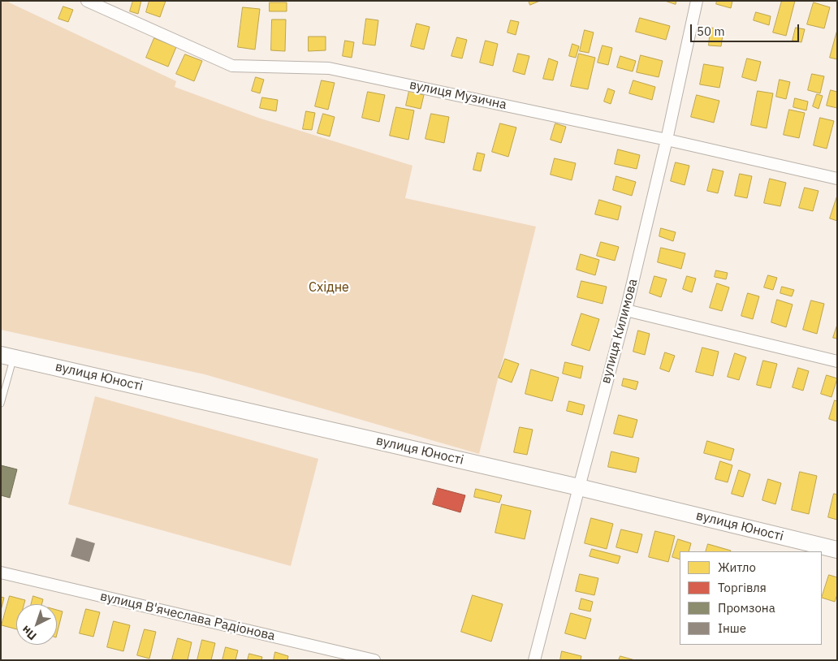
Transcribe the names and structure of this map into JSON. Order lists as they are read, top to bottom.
{
  "streets": {
    "street": [
      "вулиця Музична",
      "вулиця Килимова",
      "вулиця Юності",
      "вулиця В'ячеслава Радіонова"
    ]
  },
  "crossings": [
    ["вулиця Музична", "вулиця Килимова"],
    ["вулиця Килимова", "вулиця Юності"]
  ],
  "parks": ["Східне"],
  "legend": [
    "Житло",
    "Торгівля",
    "Промзона",
    "Інше"
  ],
  "scale_bar": "50 m",
  "north": "bottom left"
}
